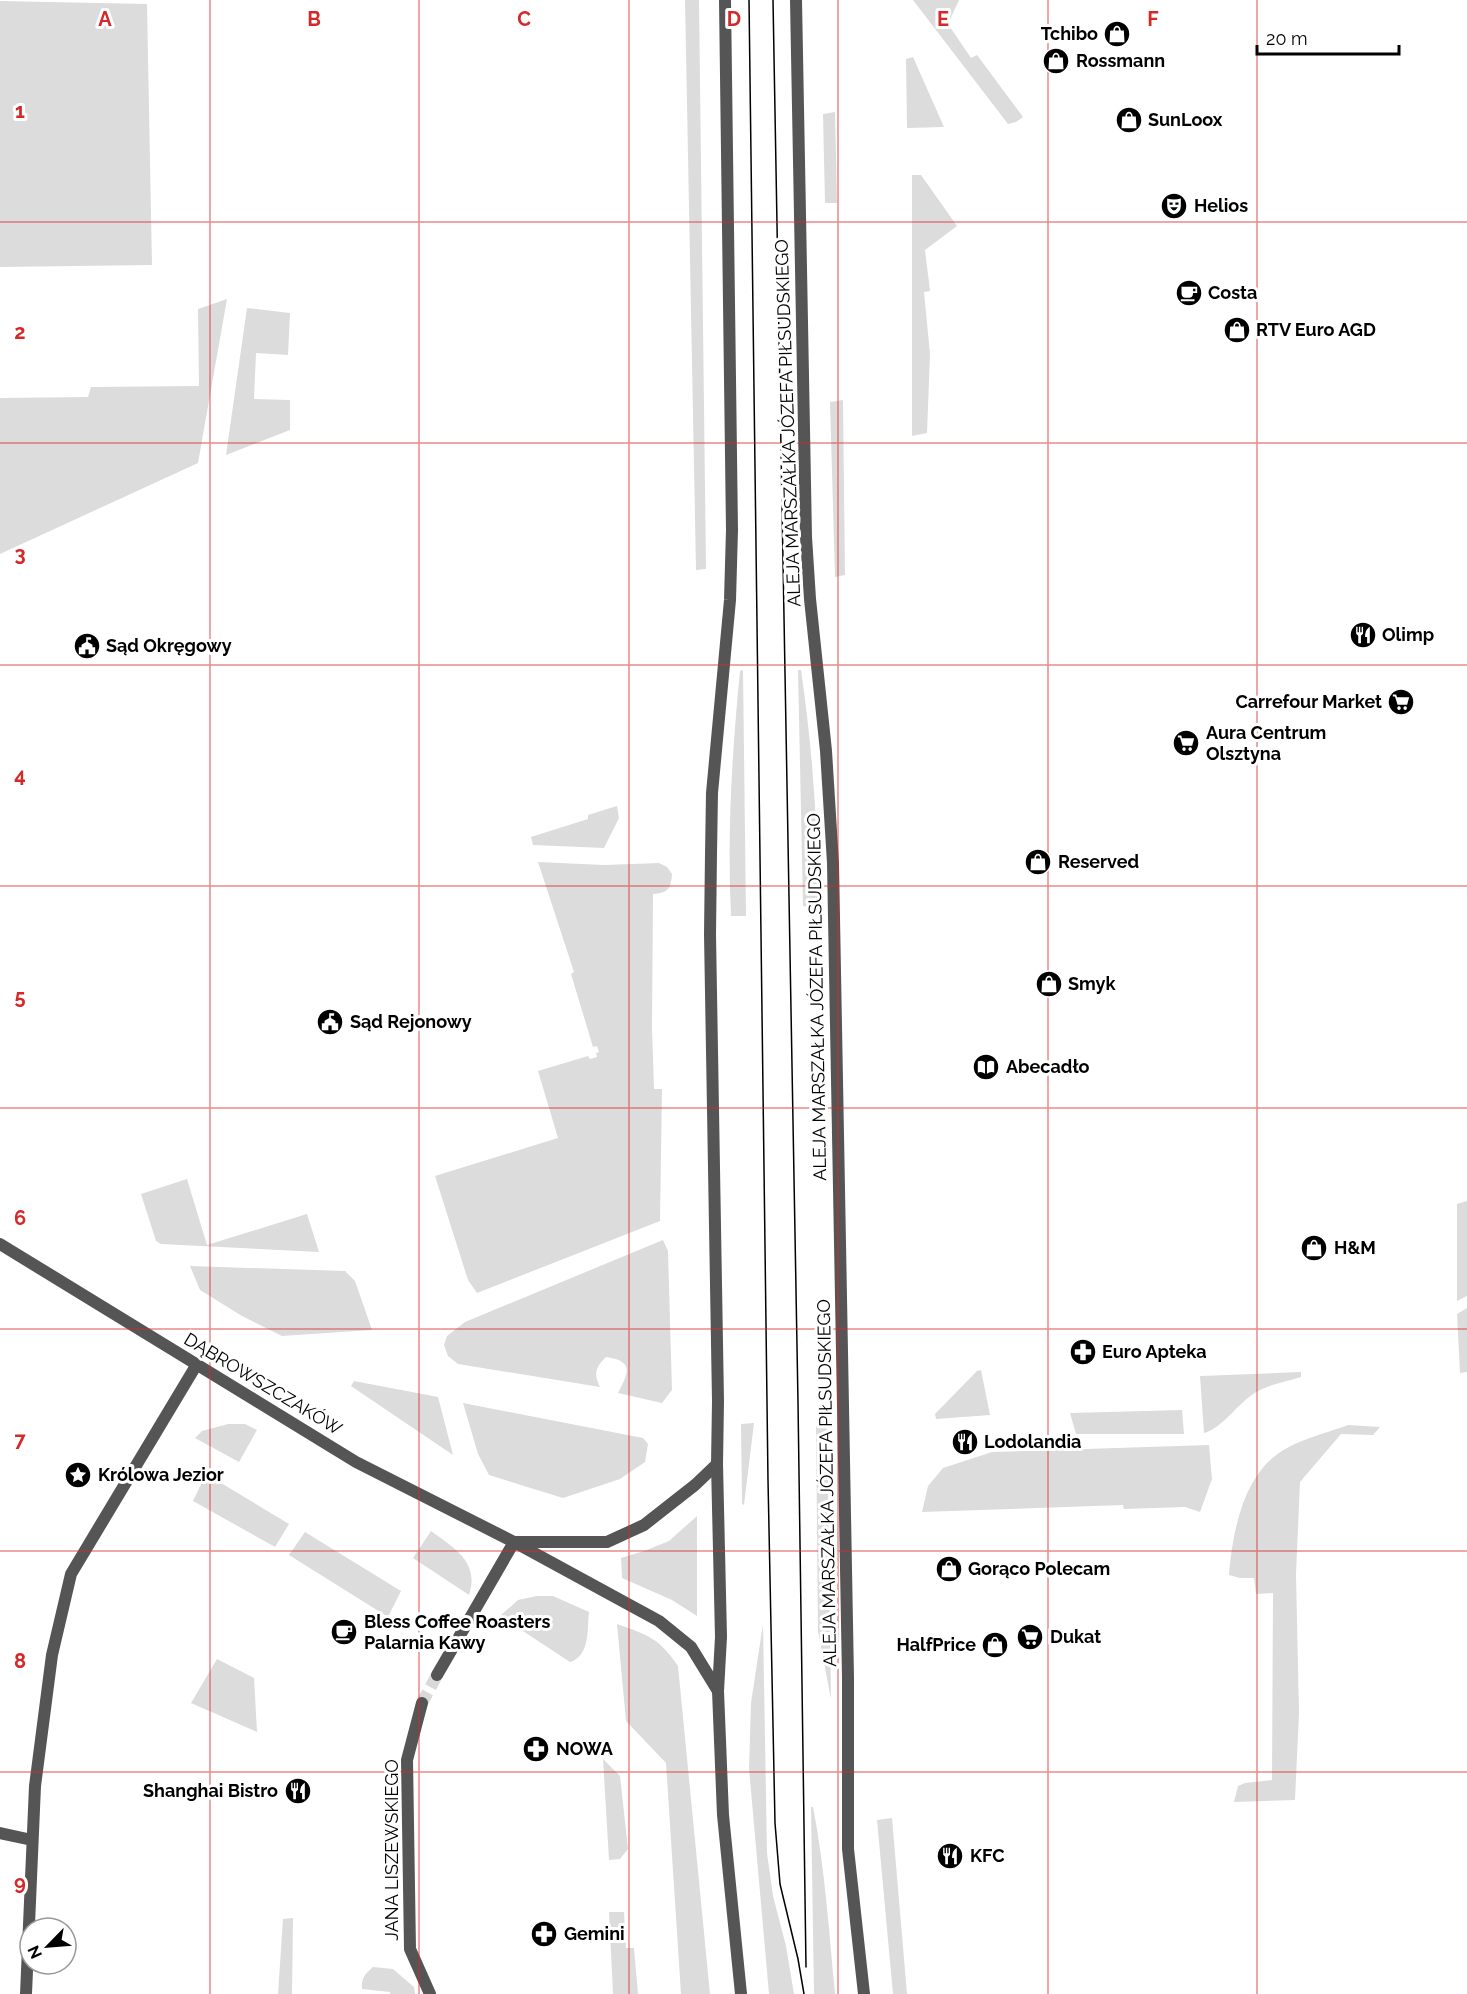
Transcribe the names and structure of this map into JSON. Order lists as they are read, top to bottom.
{
  "streets": {
    "street": ["ALEJA MARSZAŁKA JÓZEFA PIŁSUDSKIEGO", "DĄBROWSZCZAKÓW", "JANA LISZEWSKIEGO"]
  },
  "places": {
    "shop": [
      "Tchibo",
      "Rossmann",
      "SunLoox",
      "RTV Euro AGD",
      "Reserved",
      "Smyk",
      "H&M",
      "Gorąco Polecam",
      "HalfPrice"
    ],
    "theatre": ["Helios"],
    "cafe": ["Costa", "Bless Coffee Roasters Palarnia Kawy"],
    "restaurant": [
      "Olimp",
      "Lodolandia",
      "Shanghai Bistro",
      "KFC"
    ],
    "public building": ["Sąd Okręgowy", "Sąd Rejonowy"],
    "supermarket": ["Carrefour Market", "Aura Centrum Olsztyna", "Dukat"],
    "library": ["Abecadło"],
    "pharmacy": ["Euro Apteka", "NOWA", "Gemini"],
    "place": ["Królowa Jezior"]
  },
  "scale_bar": "20 m",
  "north": "bottom left",
  "grid": {
    "columns": [
      "A",
      "B",
      "C",
      "D",
      "E",
      "F"
    ],
    "rows": [
      "1",
      "2",
      "3",
      "4",
      "5",
      "6",
      "7",
      "8",
      "9"
    ]
  }
}
